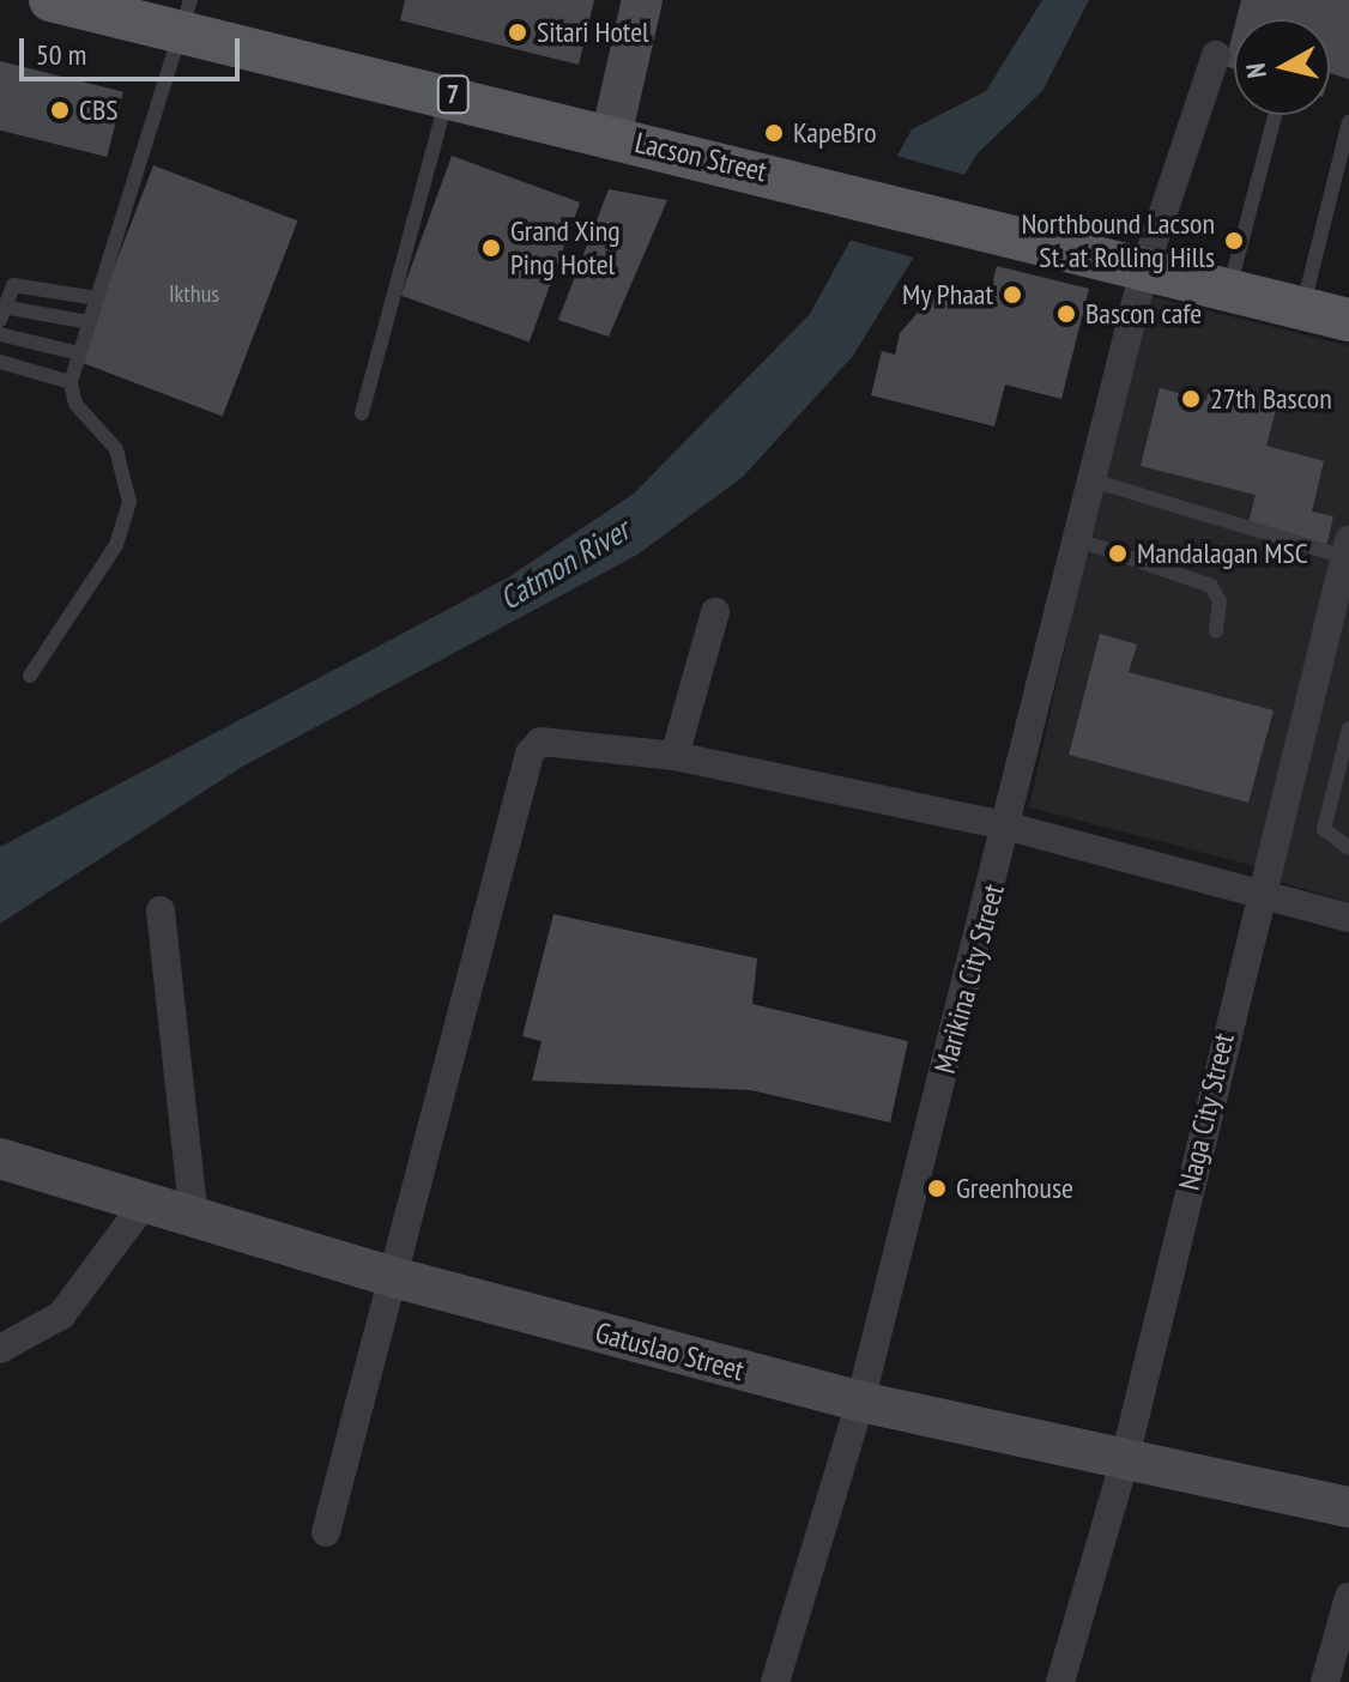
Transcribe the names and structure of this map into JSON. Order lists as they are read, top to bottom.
{
  "streets": {
    "main road": ["7", "Lacson Street"],
    "street": ["Marikina City Street", "Naga City Street", "Gatuslao Street"]
  },
  "crossings": [
    ["Lacson Street", "Marikina City Street"],
    ["Marikina City Street", "Gatuslao Street"],
    ["Naga City Street", "Gatuslao Street"]
  ],
  "water": ["Catmon River"],
  "places": [
    "Sitari Hotel",
    "CBS",
    "KapeBro",
    "Northbound Lacson St. at Rolling Hills",
    "Grand Xing Ping Hotel",
    "My Phaat",
    "Bascon cafe",
    "27th Bascon",
    "Mandalagan MSC",
    "Greenhouse"
  ],
  "house_numbers": ["Ikthus"],
  "scale_bar": "50 m",
  "north": "left"
}
